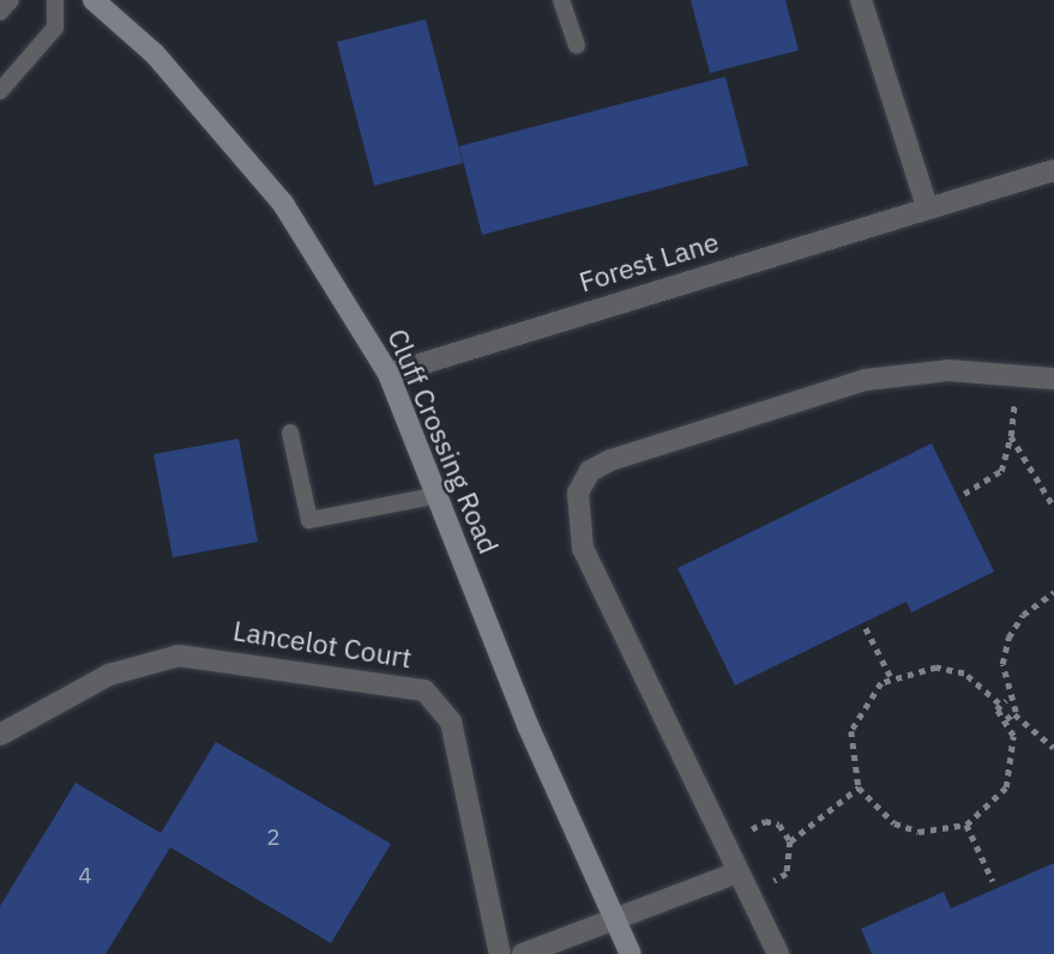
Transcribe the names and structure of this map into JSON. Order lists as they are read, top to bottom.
{
  "streets": {
    "street": ["Forest Lane", "Cluff Crossing Road", "Lancelot Court"]
  },
  "crossings": [
    ["Forest Lane", "Cluff Crossing Road"]
  ],
  "house_numbers": ["2", "4"]
}
